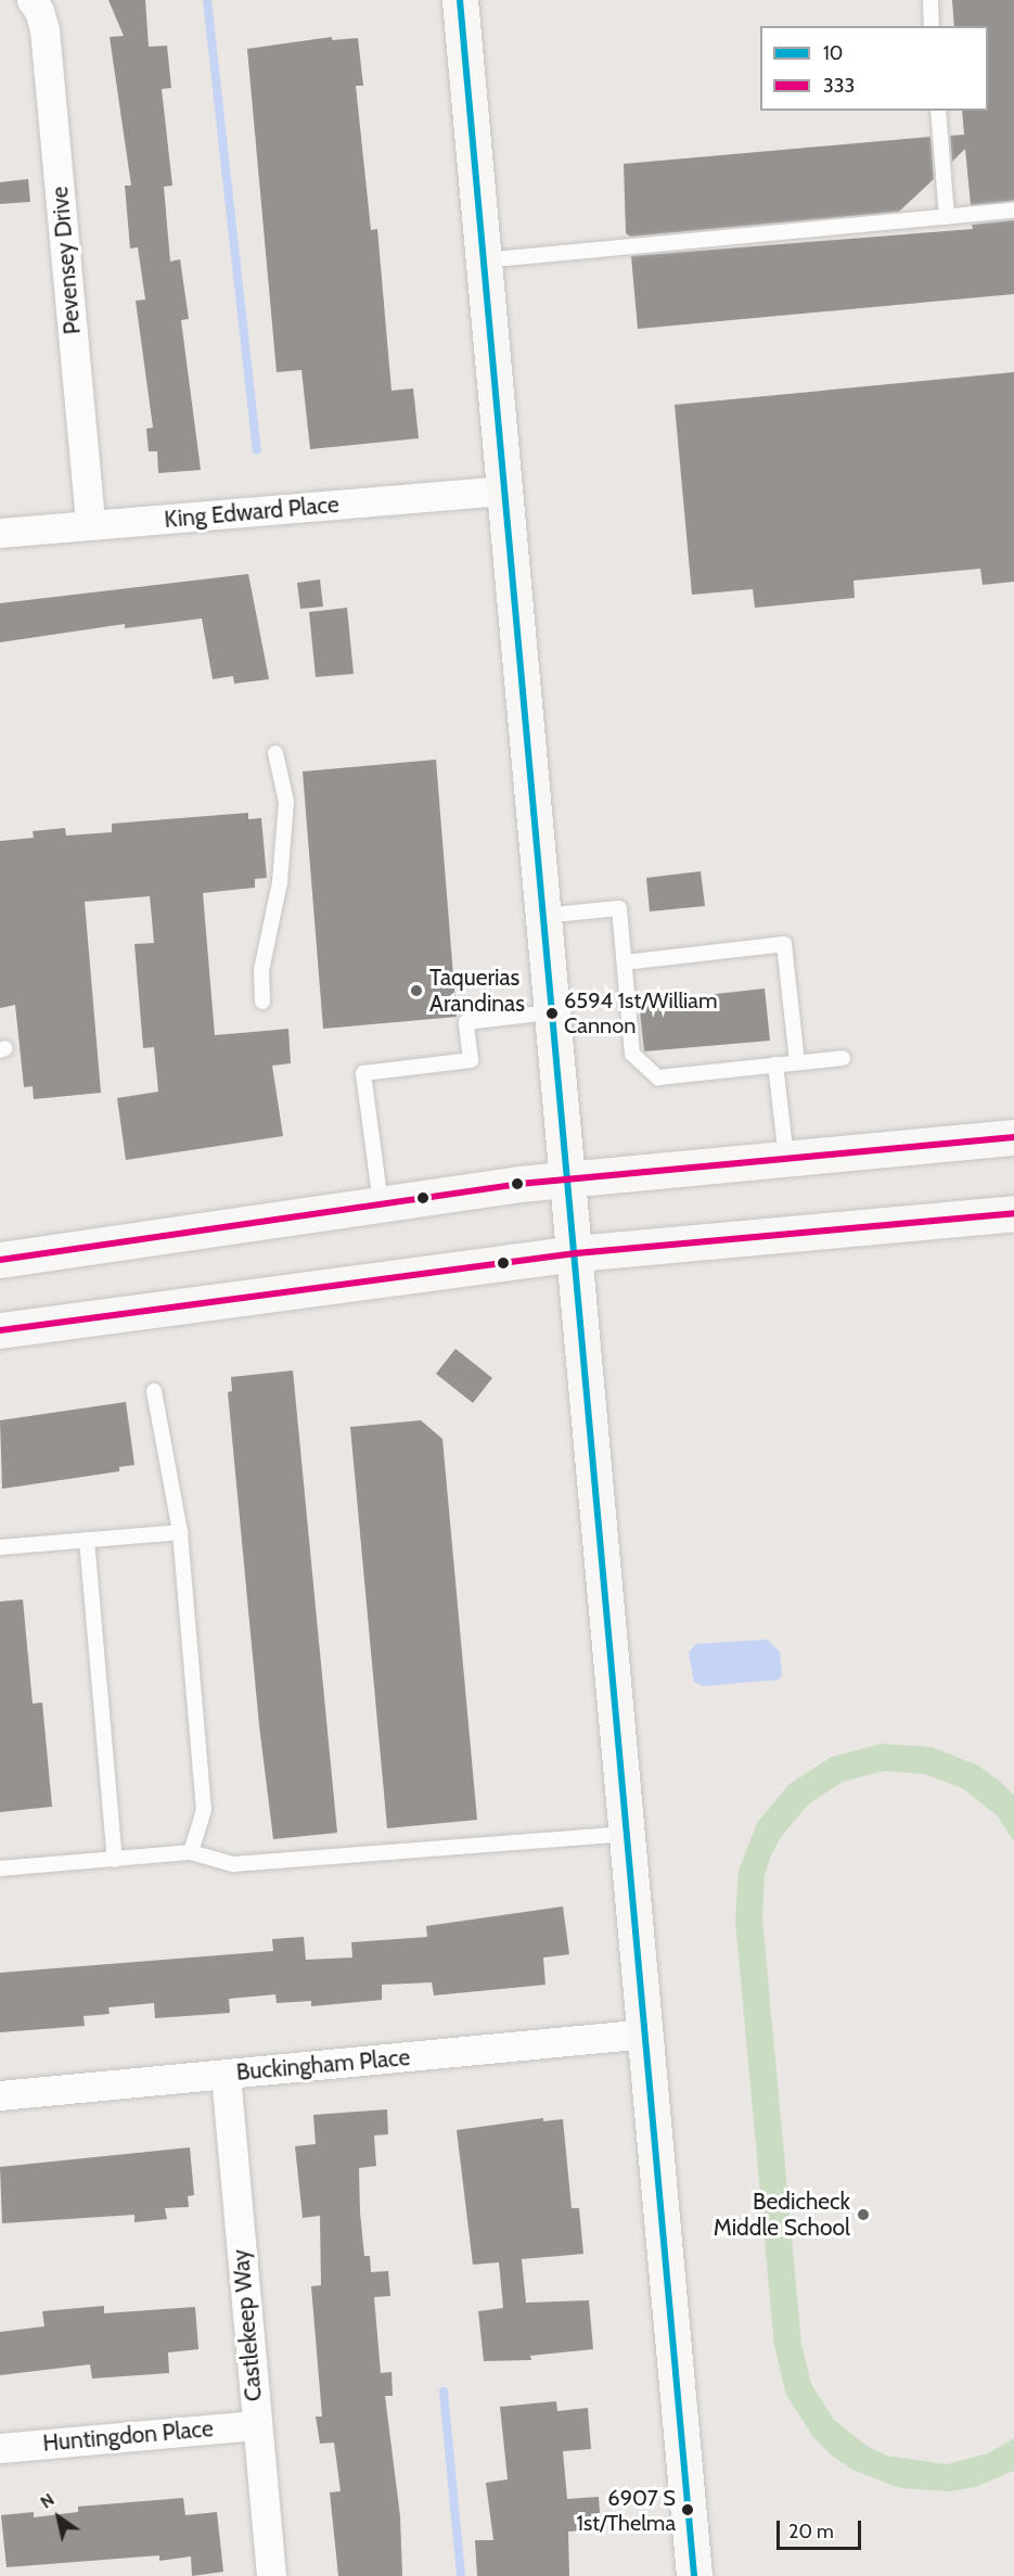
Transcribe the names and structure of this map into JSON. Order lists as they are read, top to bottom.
{
  "streets": {
    "street": [
      "Pevensey Drive",
      "King Edward Place",
      "Buckingham Place",
      "Castlekeep Way",
      "Huntingdon Place"
    ]
  },
  "crossings": [
    ["Pevensey Drive", "King Edward Place"],
    ["Buckingham Place", "Castlekeep Way"],
    ["Castlekeep Way", "Huntingdon Place"]
  ],
  "places": [
    "Taquerias Arandinas",
    "6594 1st/William Cannon",
    "Bedicheck Middle School",
    "6907 S 1st/Thelma"
  ],
  "lines": ["transit line 10", "transit line 333"],
  "legend": ["10", "333"],
  "scale_bar": "20 m",
  "north": "top left"
}
